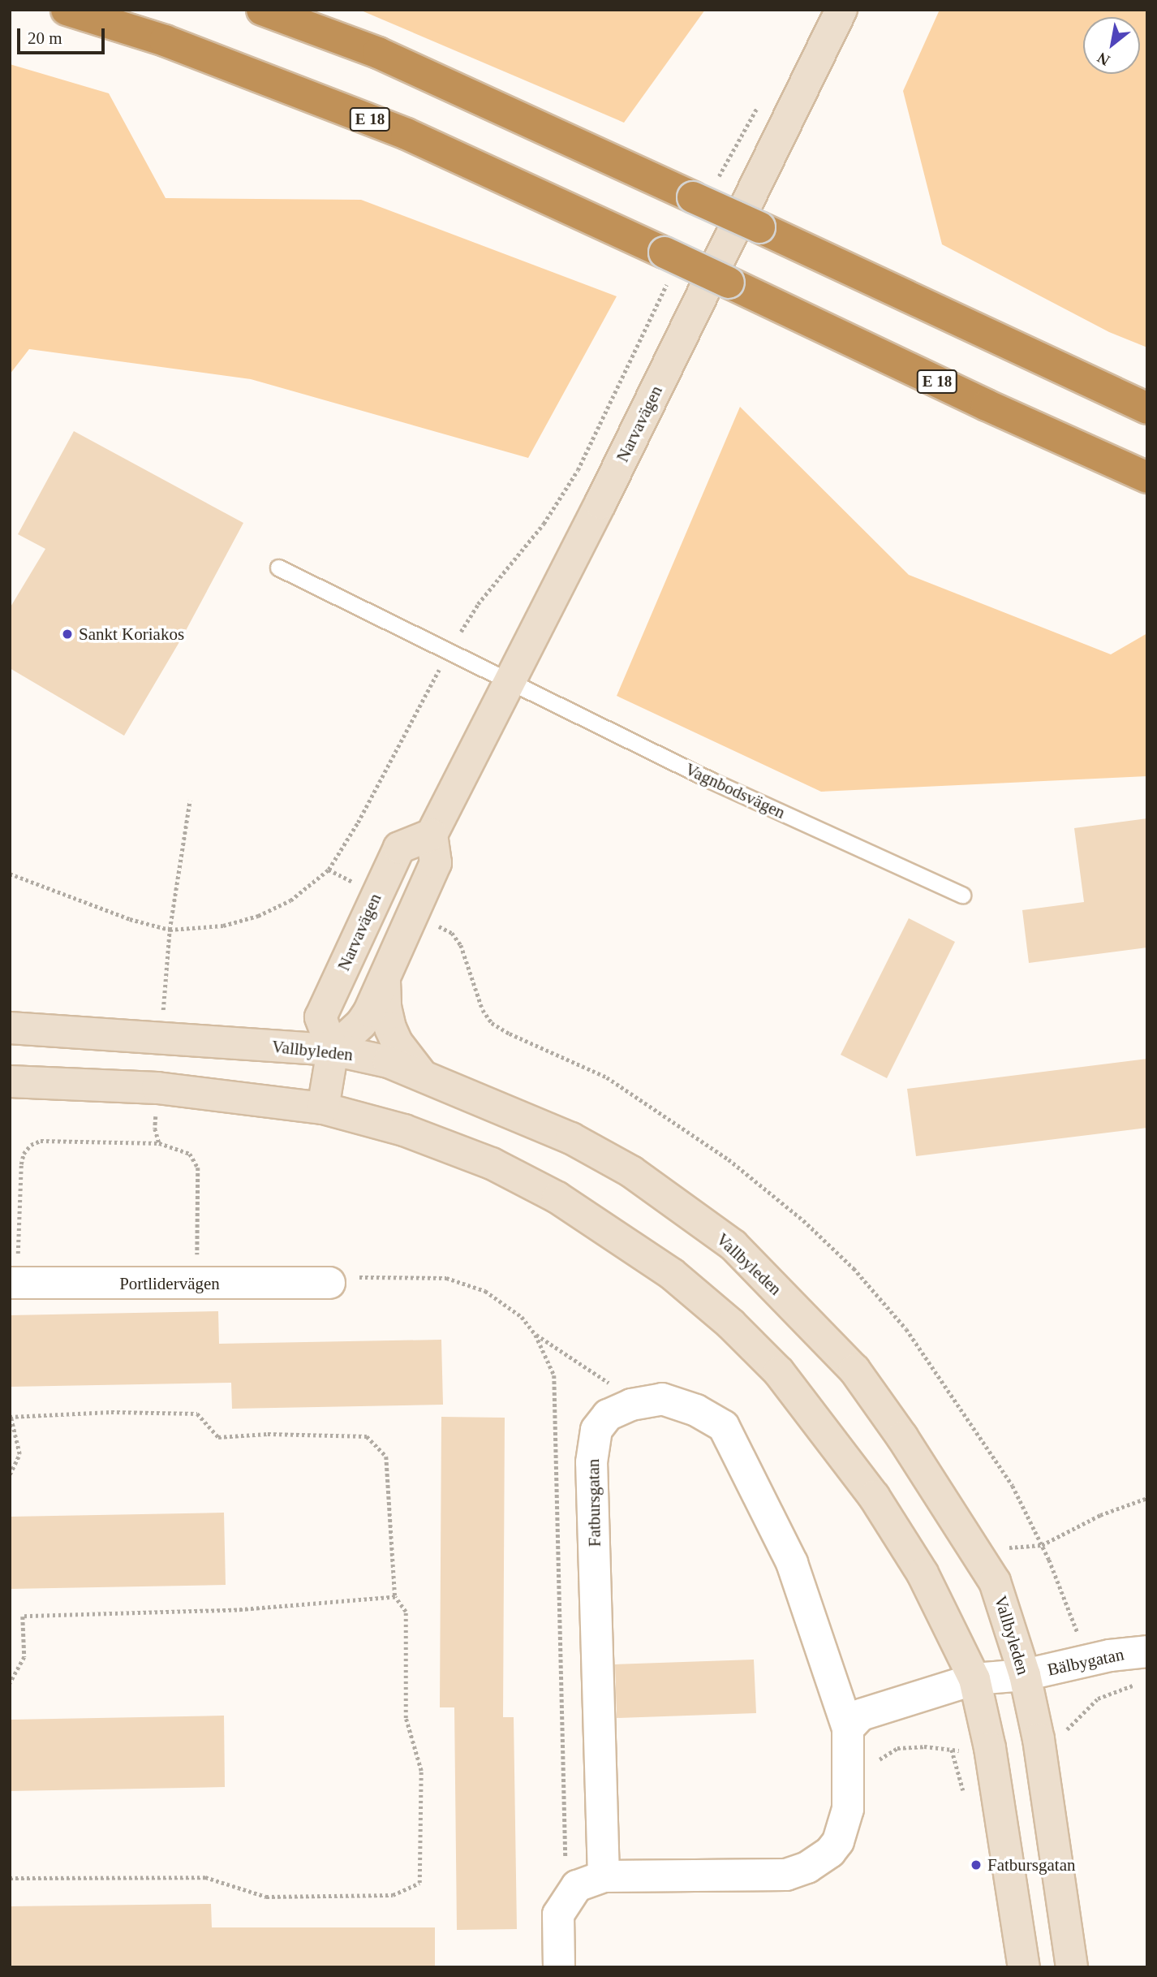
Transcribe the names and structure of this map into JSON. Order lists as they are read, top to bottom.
{
  "streets": {
    "highway": ["E 18"],
    "main road": ["Narvavägen", "Vallbyleden"],
    "street": ["Portlidervägen", "Fatbursgatan", "Bälbygatan"],
    "lane": ["Vagnbodsvägen"]
  },
  "crossings": [
    ["Narvavägen", "Vagnbodsvägen"],
    ["Narvavägen", "Vallbyleden"],
    ["Vallbyleden", "Bälbygatan"]
  ],
  "places": ["Sankt Koriakos", "Fatbursgatan"],
  "scale_bar": "20 m",
  "north": "bottom left"
}
